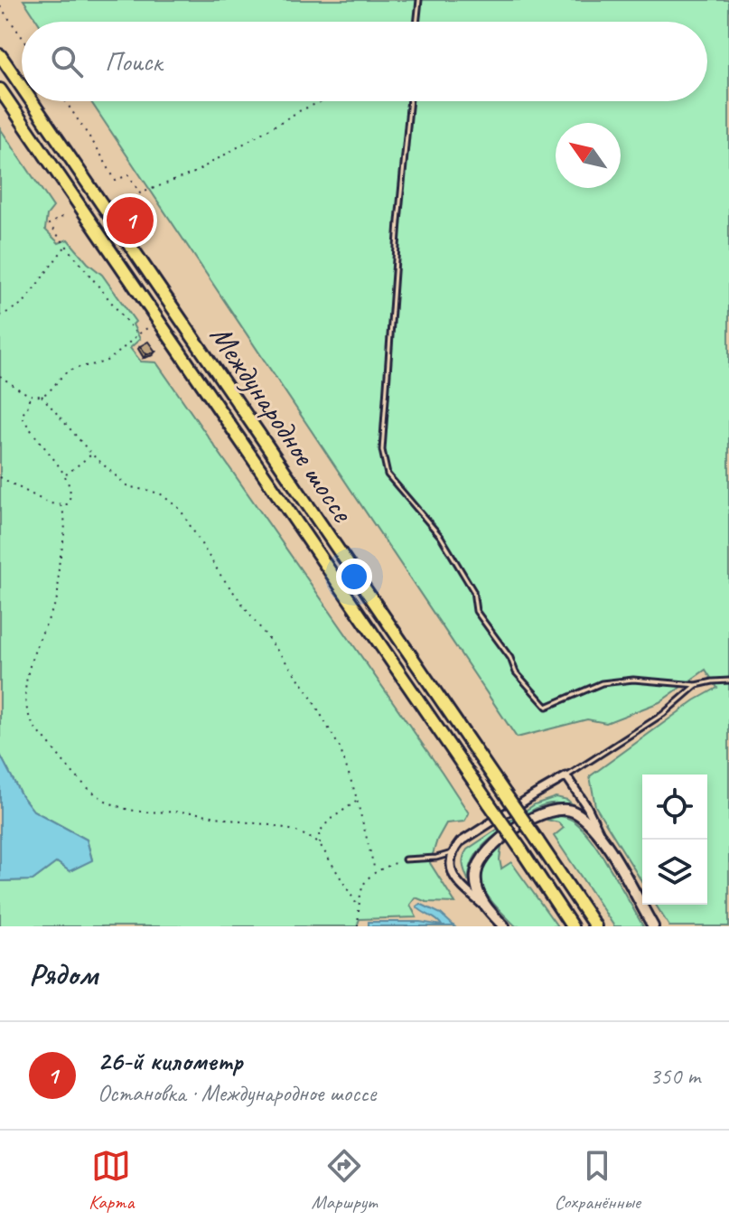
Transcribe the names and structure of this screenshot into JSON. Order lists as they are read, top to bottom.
{
  "streets": {
    "highway": ["Международное шоссе"]
  },
  "north": "top left",
  "page": {
    "search": "Поиск",
    "pins": "1",
    "heading": "Рядом",
    "list": [
      {
        "mark": "1",
        "name": "26-й километр",
        "note": "Остановка · Международное шоссе",
        "value": "350 m"
      }
    ],
    "nav": ["Карта", "Маршрут", "Сохранённые"]
  }
}
